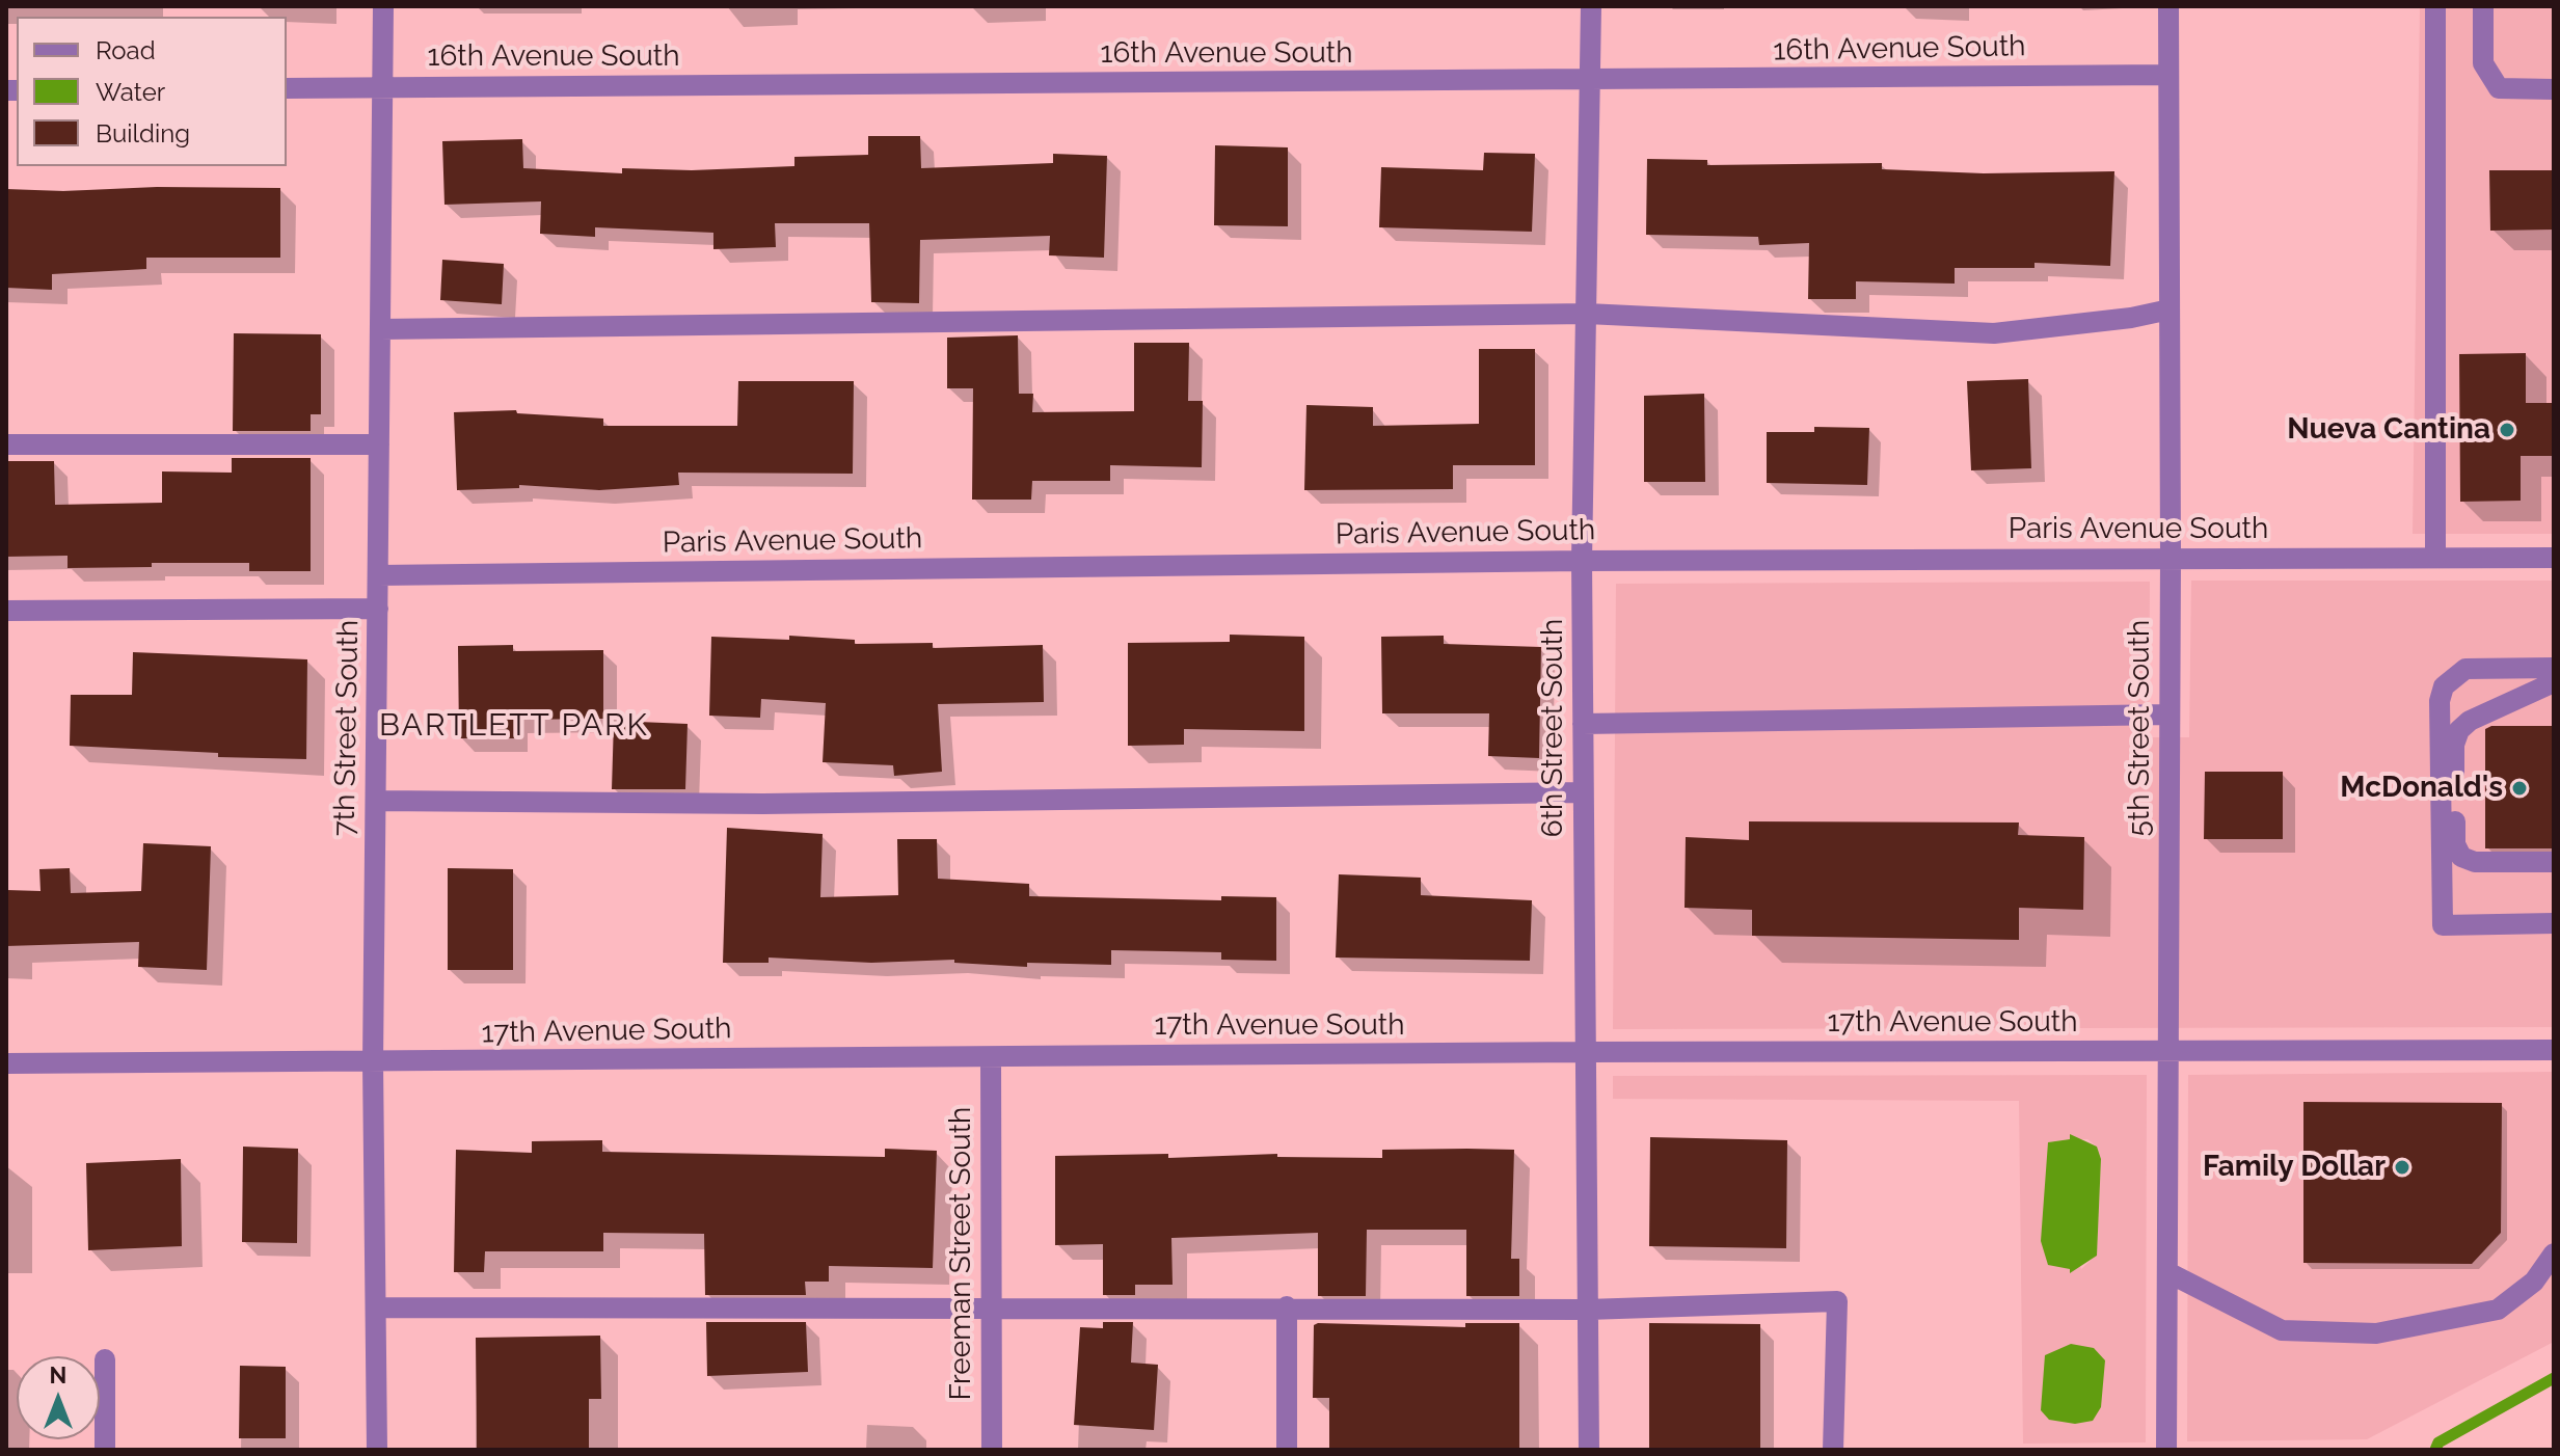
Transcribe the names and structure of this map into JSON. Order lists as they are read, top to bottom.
{
  "streets": {
    "street": [
      "16th Avenue South",
      "Paris Avenue South",
      "7th Street South",
      "6th Street South",
      "5th Street South",
      "17th Avenue South",
      "Freeman Street South"
    ]
  },
  "crossings": [
    ["16th Avenue South", "7th Street South"],
    ["16th Avenue South", "6th Street South"],
    ["16th Avenue South", "5th Street South"],
    ["Paris Avenue South", "7th Street South"],
    ["Paris Avenue South", "6th Street South"],
    ["Paris Avenue South", "5th Street South"],
    ["7th Street South", "17th Avenue South"],
    ["6th Street South", "17th Avenue South"],
    ["5th Street South", "17th Avenue South"],
    ["17th Avenue South", "Freeman Street South"]
  ],
  "districts": ["BARTLETT PARK"],
  "places": ["Nueva Cantina", "McDonald's", "Family Dollar"],
  "legend": ["Road", "Water", "Building"],
  "north": "top"
}
